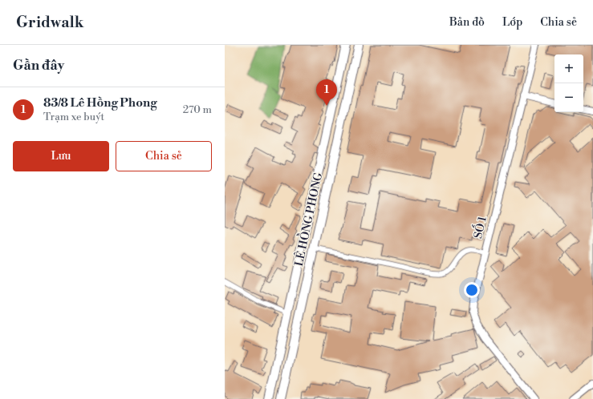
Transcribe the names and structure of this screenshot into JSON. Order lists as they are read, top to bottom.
{
  "streets": {
    "highway": ["LÊ HỒNG PHONG"],
    "street": ["SỐ 1"]
  },
  "page": {
    "header": "Gridwalk",
    "nav": ["Bản đồ", "Lớp", "Chia sẻ"],
    "heading": "Gần đây",
    "map_buttons": ["+", "−"],
    "pins": "1",
    "list": [
      {
        "mark": "1",
        "name": "83/8 Lê Hồng Phong",
        "note": "Trạm xe buýt",
        "value": "270 m"
      }
    ],
    "buttons": ["Lưu", "Chia sẻ"]
  }
}
